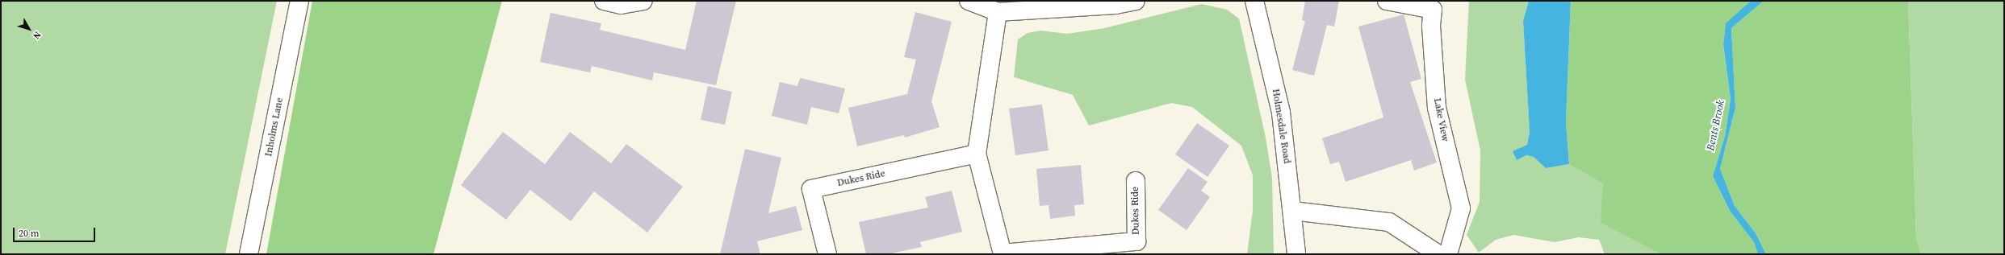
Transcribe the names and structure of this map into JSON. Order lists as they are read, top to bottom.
{
  "streets": {
    "street": [
      "Lake View",
      "Holmesdale Road",
      "Inholms Lane",
      "Dukes Ride"
    ]
  },
  "water": ["Bents Brook"],
  "scale_bar": "20 m",
  "north": "bottom right"
}
